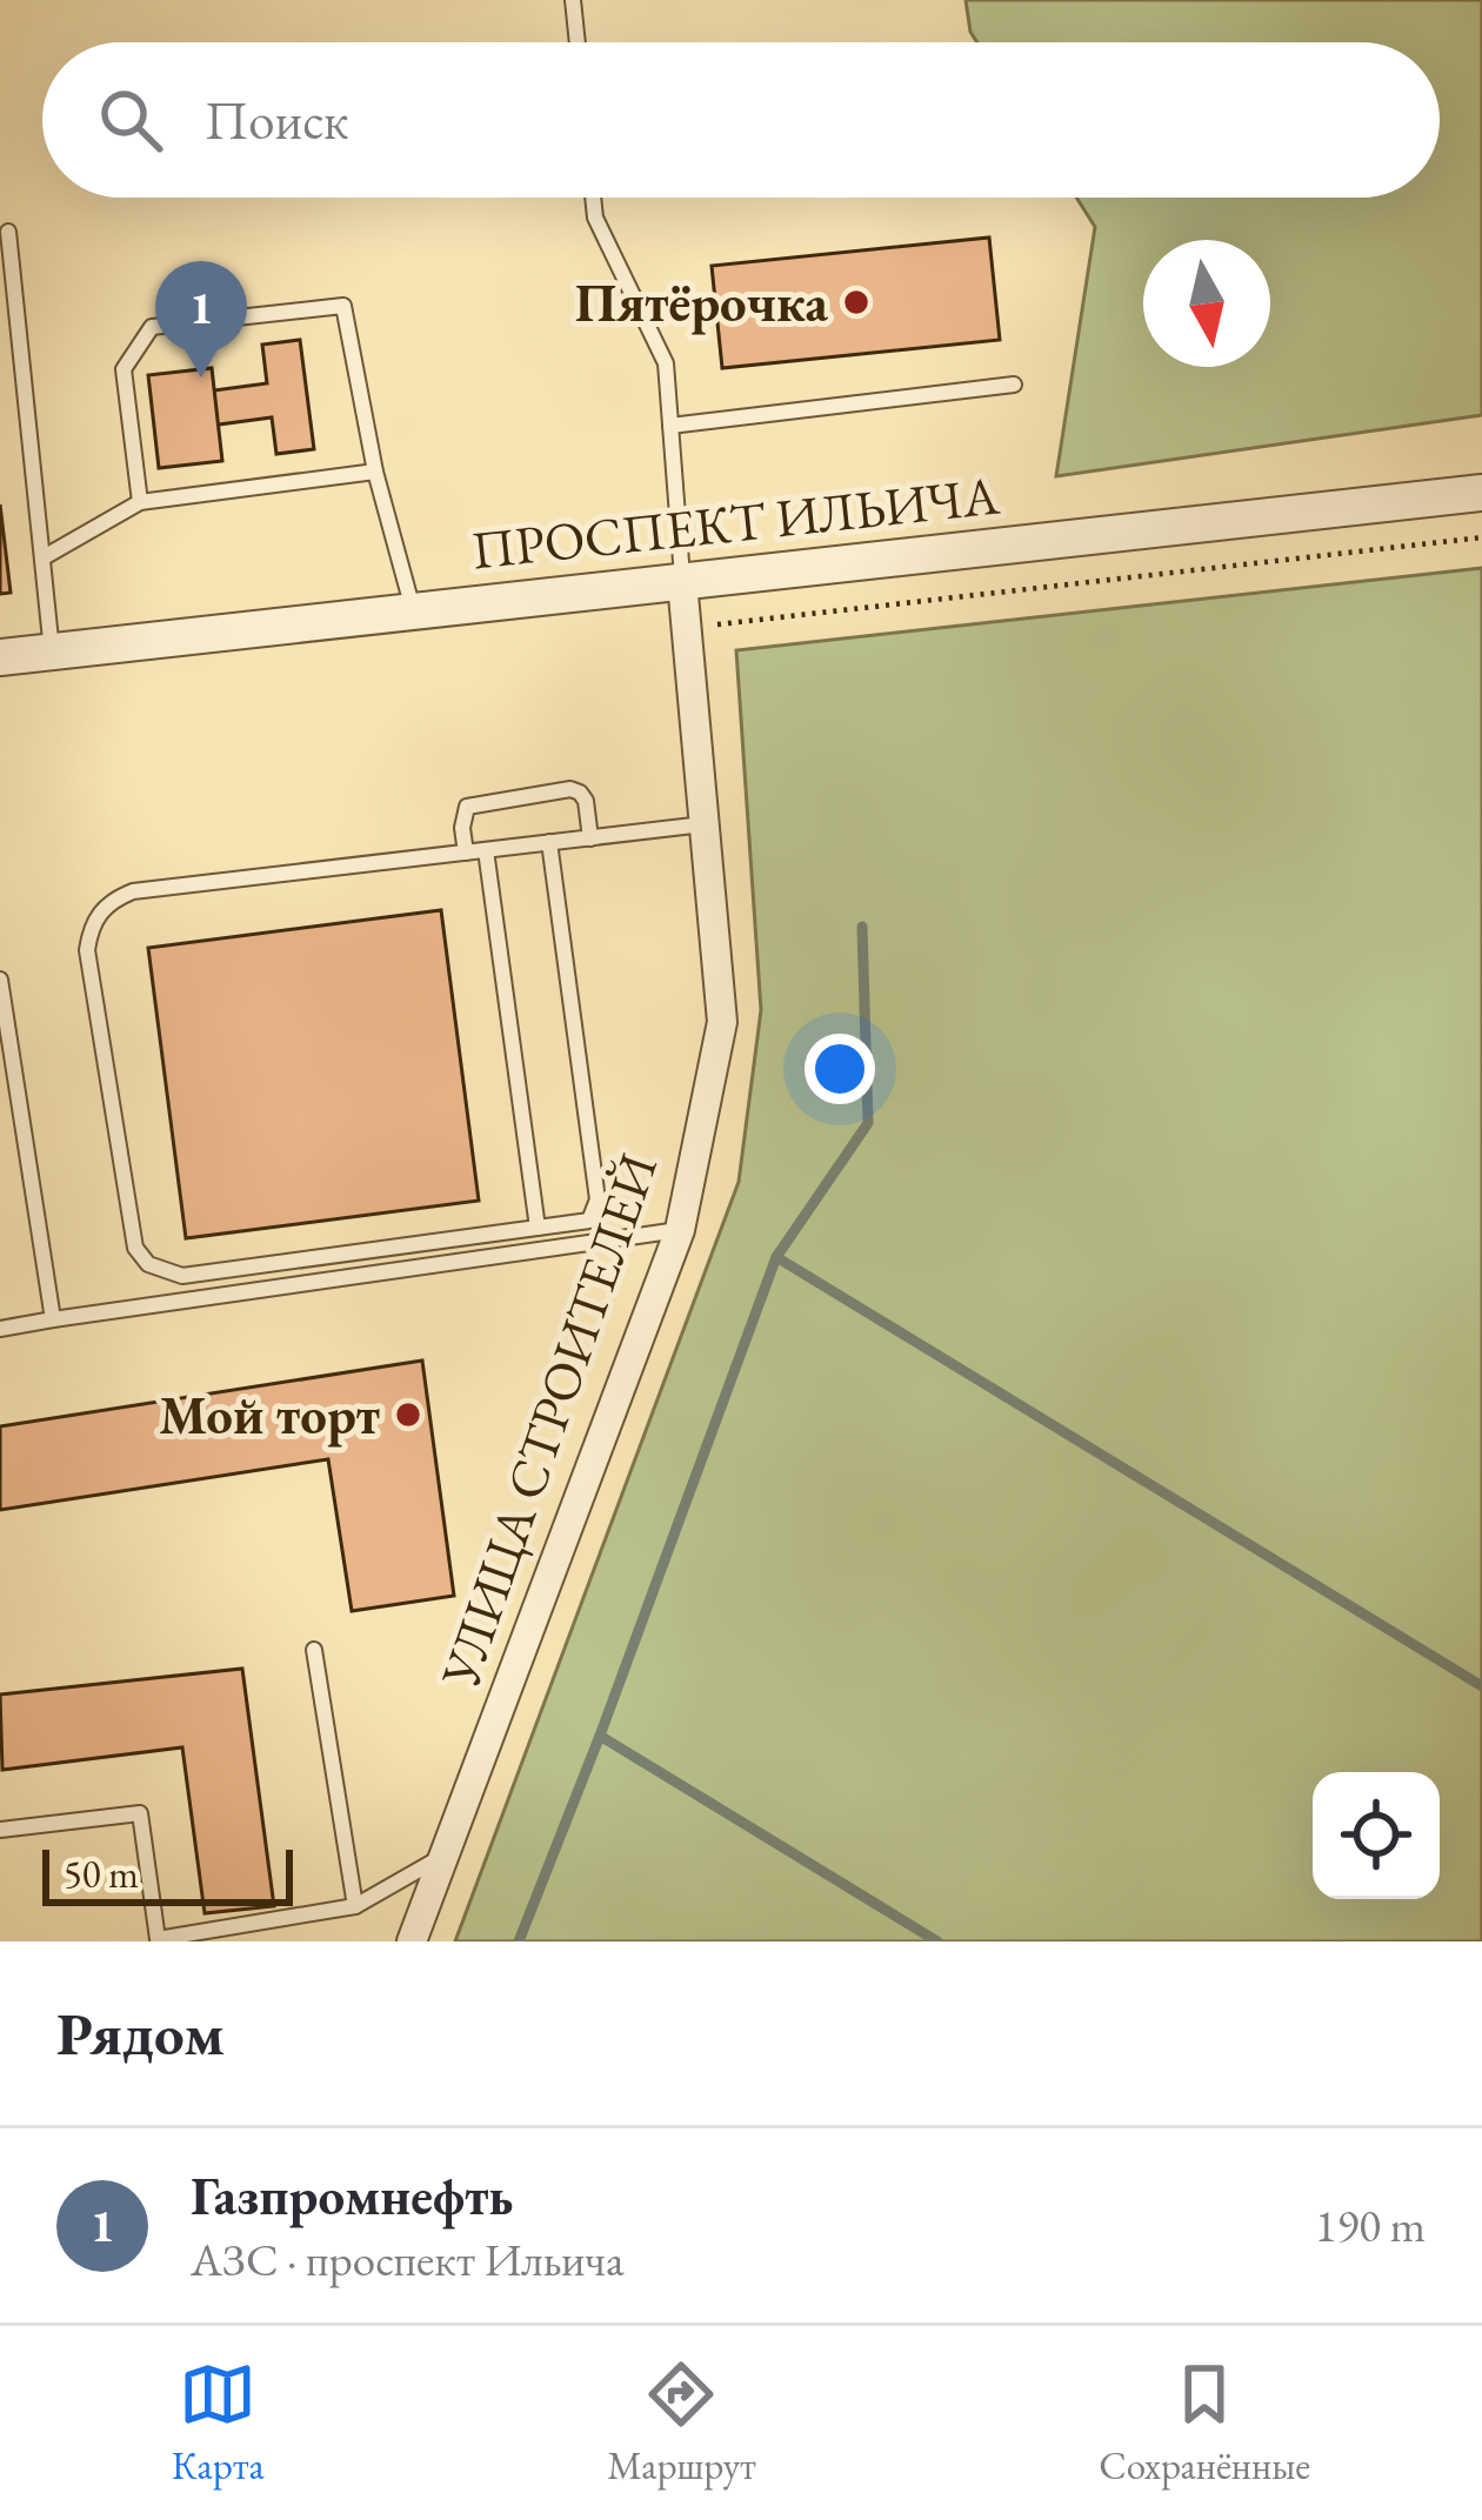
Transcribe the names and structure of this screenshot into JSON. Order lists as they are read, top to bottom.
{
  "streets": {
    "street": ["ПРОСПЕКТ ИЛЬИЧА", "УЛИЦА СТРОИТЕЛЕЙ"]
  },
  "crossings": [
    ["ПРОСПЕКТ ИЛЬИЧА", "УЛИЦА СТРОИТЕЛЕЙ"]
  ],
  "places": ["Пятёрочка", "Мой торт"],
  "scale_bar": "50 m",
  "north": "bottom",
  "page": {
    "search": "Поиск",
    "pins": "1",
    "scale": "50 m",
    "heading": "Рядом",
    "list": [
      {
        "mark": "1",
        "name": "Газпромнефть",
        "note": "АЗС · проспект Ильича",
        "value": "190 m"
      }
    ],
    "nav": ["Карта", "Маршрут", "Сохранённые"]
  }
}
